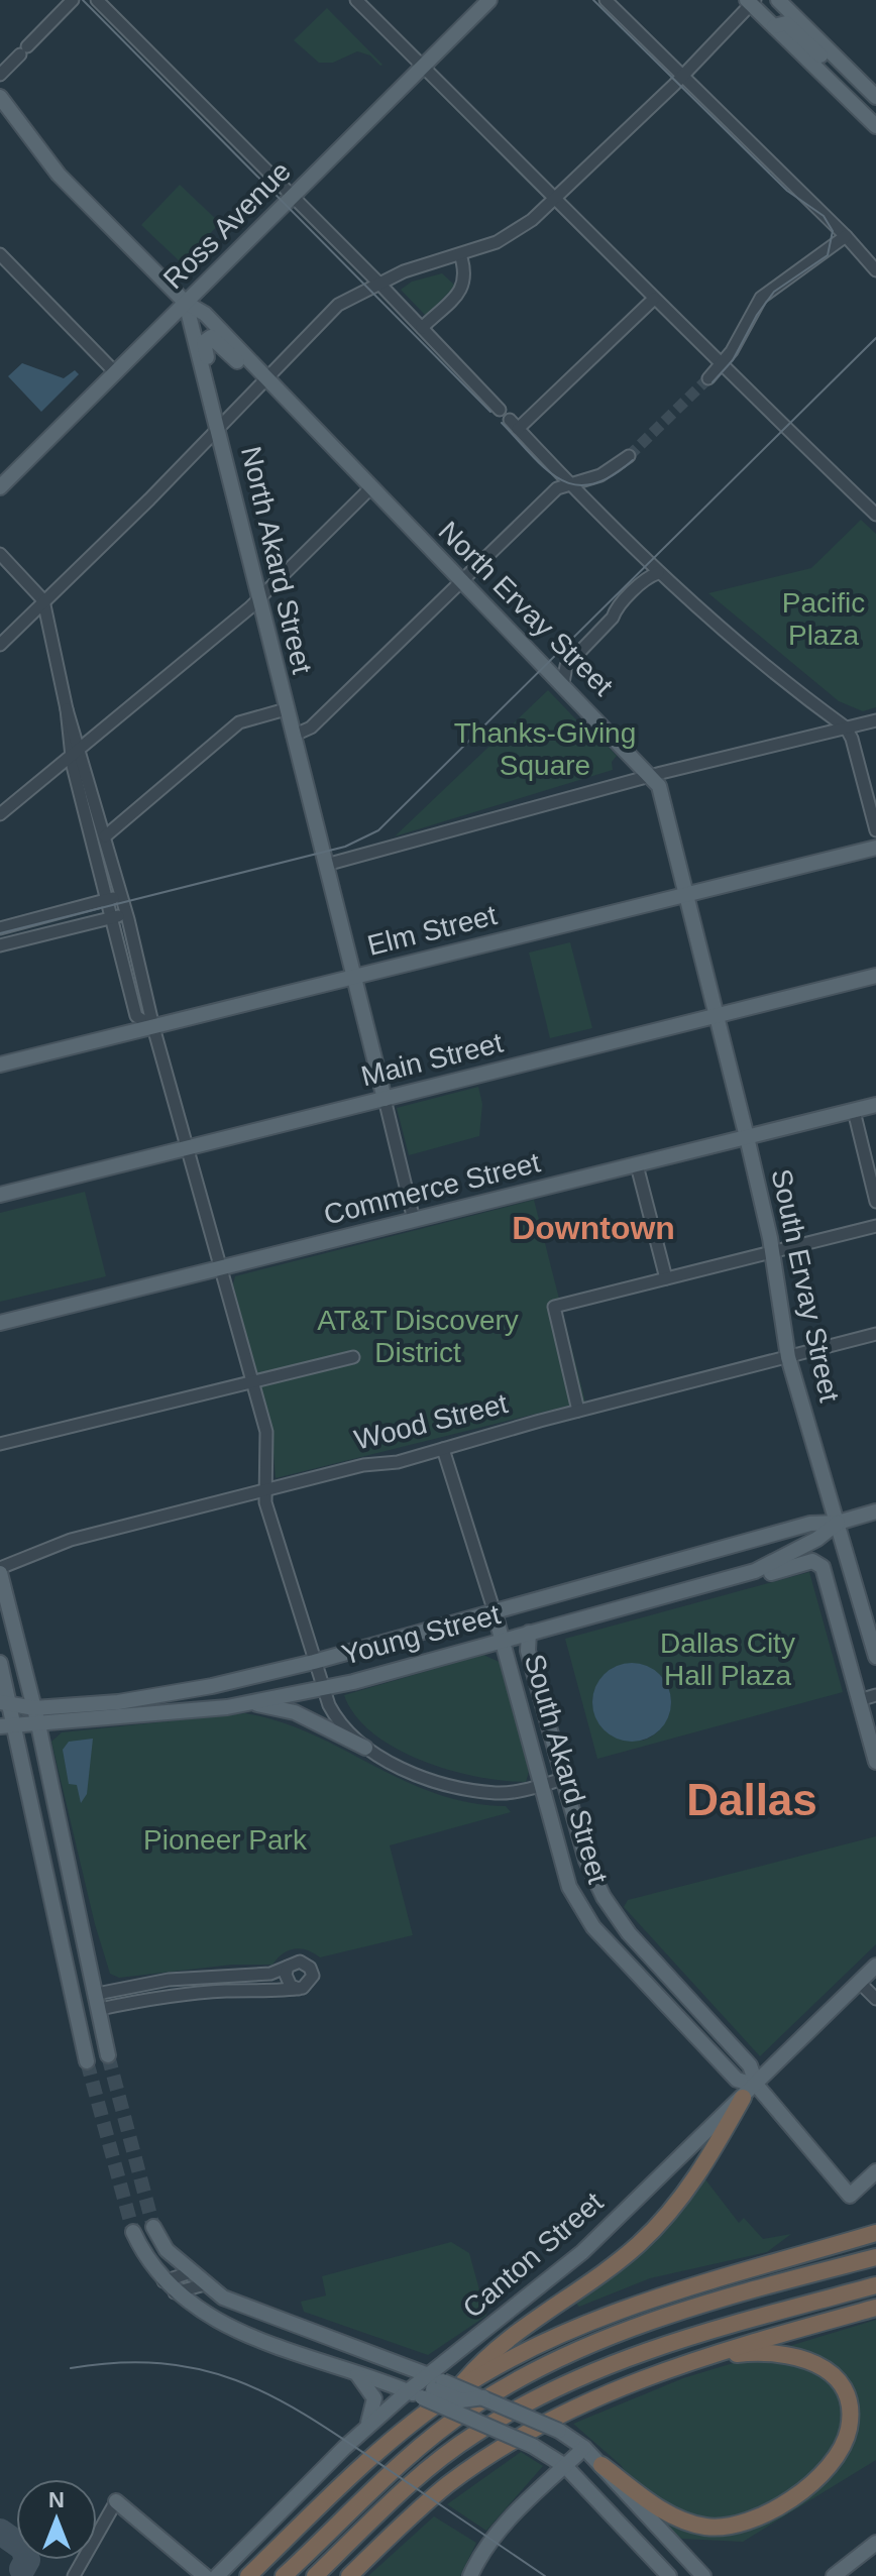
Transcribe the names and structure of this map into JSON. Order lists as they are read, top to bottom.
{
  "streets": {
    "main road": [
      "Ross Avenue",
      "North Akard Street",
      "North Ervay Street",
      "Elm Street",
      "Main Street",
      "Commerce Street",
      "South Ervay Street",
      "Young Street",
      "South Akard Street",
      "Canton Street"
    ],
    "street": ["Wood Street"]
  },
  "crossings": [
    ["Ross Avenue", "North Akard Street"],
    ["Ross Avenue", "North Ervay Street"],
    ["North Akard Street", "North Ervay Street"],
    ["North Akard Street", "Elm Street"],
    ["North Akard Street", "Main Street"],
    ["North Ervay Street", "Elm Street"],
    ["North Ervay Street", "Main Street"],
    ["North Ervay Street", "South Ervay Street"],
    ["Main Street", "South Ervay Street"],
    ["Commerce Street", "South Ervay Street"],
    ["South Ervay Street", "Wood Street"],
    ["South Ervay Street", "Young Street"],
    ["Wood Street", "South Akard Street"],
    ["Young Street", "South Akard Street"],
    ["South Akard Street", "Canton Street"]
  ],
  "districts": ["Downtown", "Dallas"],
  "parks": [
    "Pacific Plaza",
    "Thanks-Giving Square",
    "AT&T Discovery District",
    "Dallas City Hall Plaza",
    "Pioneer Park"
  ],
  "north": "top"
}
